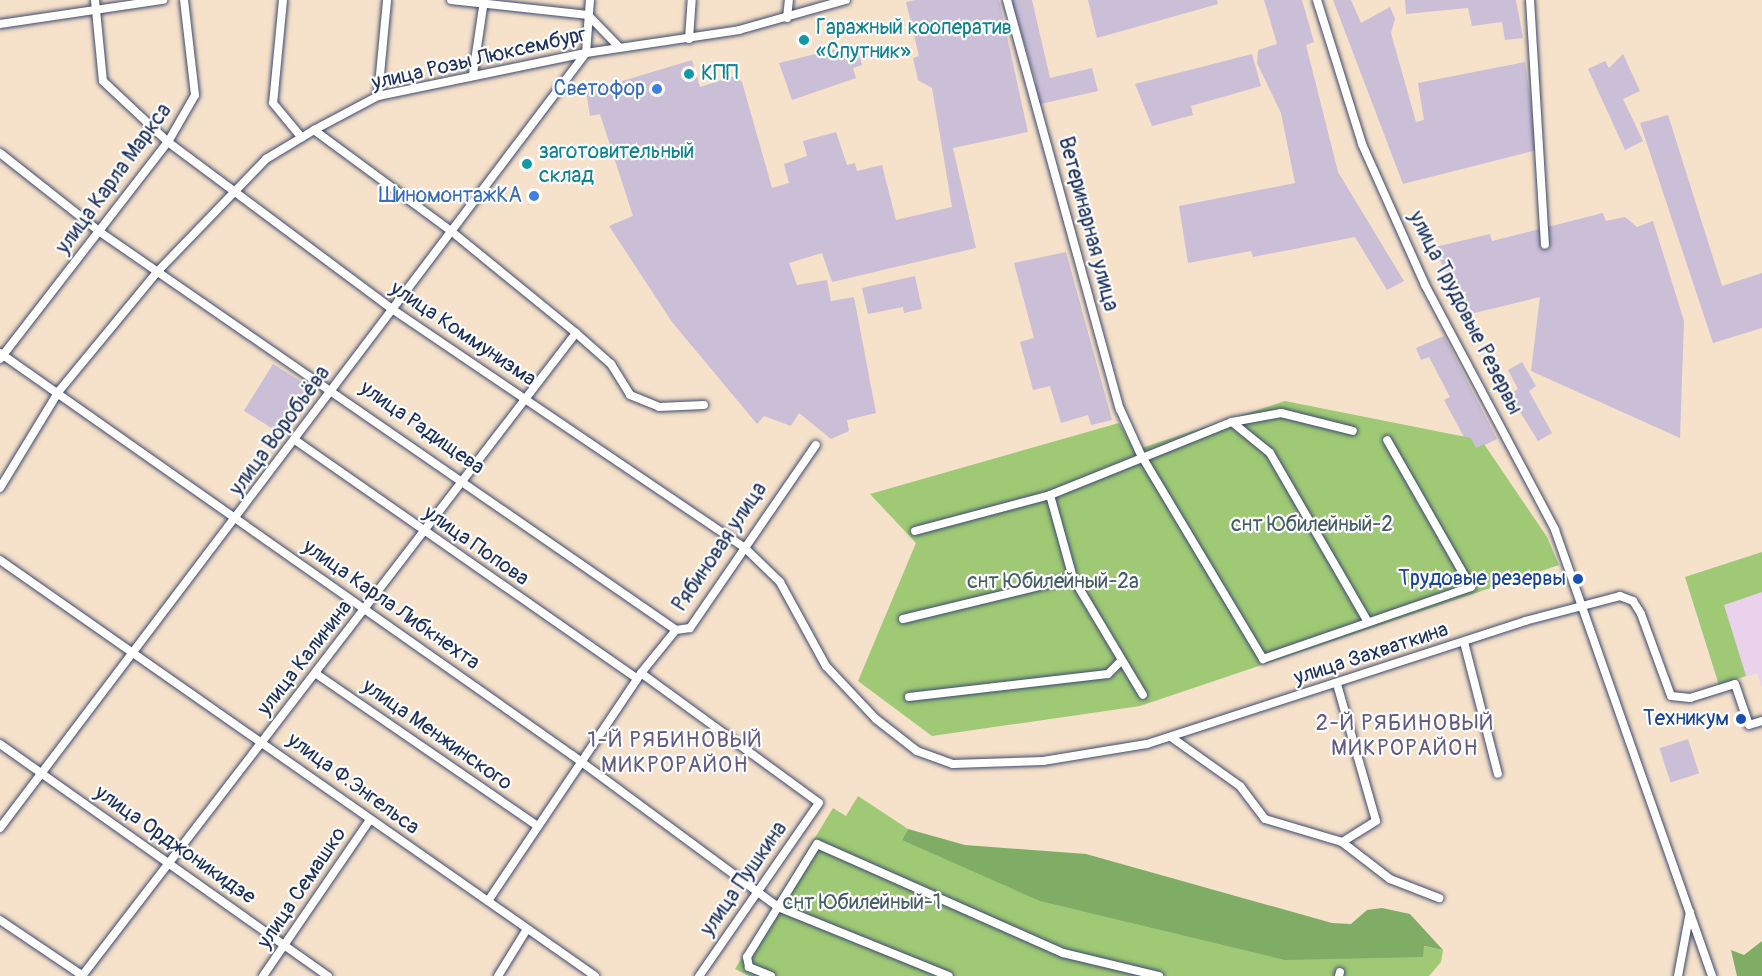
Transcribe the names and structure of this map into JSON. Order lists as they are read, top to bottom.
{
  "streets": {
    "street": [
      "улица Розы Люксембург",
      "улица Карла Маркса",
      "Ветеринарная улица",
      "улица Трудовые Резервы",
      "улица Коммунизма",
      "улица Радищева",
      "улица Воробьёва",
      "улица Попова",
      "Рябиновая улица",
      "улица Карла Либкнехта",
      "улица Захваткина",
      "улица Калинина",
      "улица Менжинского",
      "улица Ф.Энгельса",
      "улица Орджоникидзе",
      "улица Пушкина",
      "улица Семашко"
    ]
  },
  "crossings": [
    ["улица Розы Люксембург", "улица Коммунизма"],
    ["улица Розы Люксембург", "улица Радищева"],
    ["улица Розы Люксембург", "улица Воробьёва"],
    ["улица Розы Люксембург", "улица Карла Либкнехта"],
    ["улица Карла Маркса", "улица Коммунизма"],
    ["улица Карла Маркса", "улица Радищева"],
    ["улица Карла Маркса", "улица Карла Либкнехта"],
    ["улица Трудовые Резервы", "улица Захваткина"],
    ["улица Коммунизма", "улица Воробьёва"],
    ["улица Коммунизма", "Рябиновая улица"],
    ["улица Коммунизма", "улица Захваткина"],
    ["улица Коммунизма", "улица Калинина"],
    ["улица Радищева", "улица Воробьёва"],
    ["улица Радищева", "Рябиновая улица"],
    ["улица Радищева", "улица Калинина"],
    ["улица Воробьёва", "улица Попова"],
    ["улица Воробьёва", "улица Карла Либкнехта"],
    ["улица Воробьёва", "улица Ф.Энгельса"],
    ["улица Воробьёва", "улица Орджоникидзе"],
    ["улица Попова", "Рябиновая улица"],
    ["улица Попова", "улица Калинина"],
    ["улица Попова", "улица Пушкина"],
    ["Рябиновая улица", "улица Карла Либкнехта"],
    ["Рябиновая улица", "улица Менжинского"],
    ["Рябиновая улица", "улица Ф.Энгельса"],
    ["улица Карла Либкнехта", "улица Калинина"],
    ["улица Карла Либкнехта", "улица Пушкина"],
    ["улица Калинина", "улица Менжинского"],
    ["улица Калинина", "улица Ф.Энгельса"],
    ["улица Калинина", "улица Орджоникидзе"],
    ["улица Ф.Энгельса", "улица Семашко"],
    ["улица Орджоникидзе", "улица Семашко"]
  ],
  "districts": ["2-Й РЯБИНОВЫЙ МИКРОРАЙОН", "1-Й РЯБИНОВЫЙ МИКРОРАЙОН"],
  "parks": ["снт Юбилейный-2", "снт Юбилейный-2а", "снт Юбилейный-1"],
  "places": [
    "Гаражный кооператив «Спутник»",
    "КПП",
    "Светофор",
    "заготовительный склад",
    "ШиномонтажКА",
    "Трудовые резервы",
    "Техникум"
  ]
}
